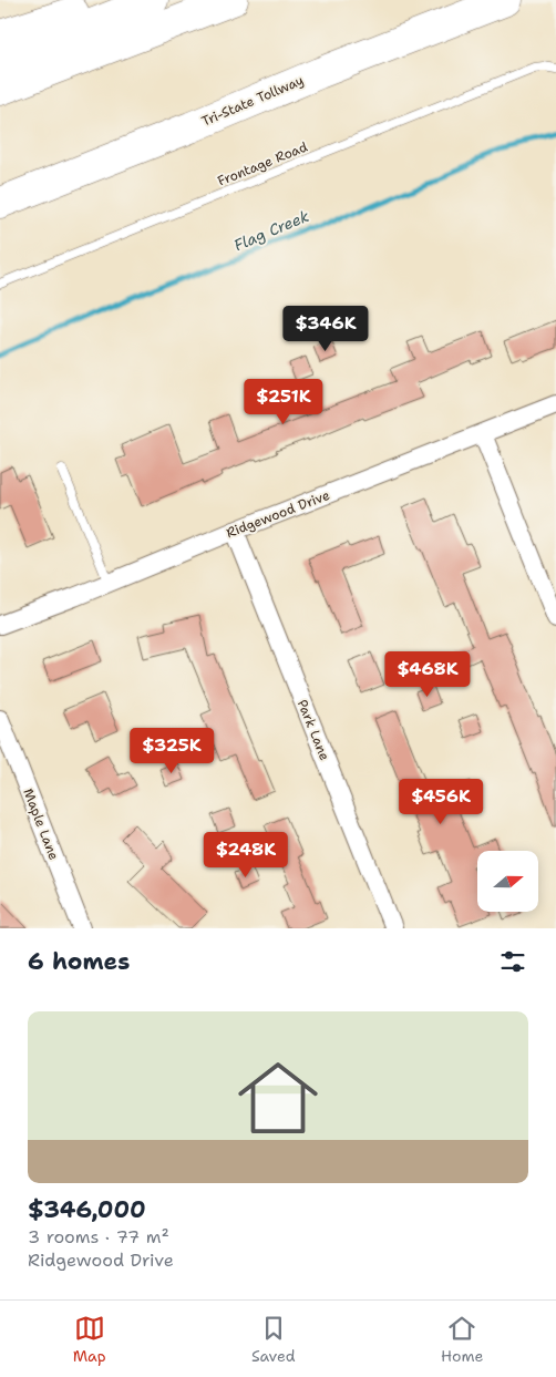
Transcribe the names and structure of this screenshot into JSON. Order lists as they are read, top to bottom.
{
  "streets": {
    "highway": ["Tri-State Tollway"],
    "street": ["Ridgewood Drive", "Park Lane", "Maple Lane"],
    "lane": ["Frontage Road"]
  },
  "crossings": [
    ["Ridgewood Drive", "Park Lane"]
  ],
  "water": ["Flag Creek"],
  "north": "right",
  "page": {
    "price": [
      "$346K",
      "$251K",
      "$468K",
      "$325K",
      "$456K",
      "$248K"
    ],
    "heading": "6 homes",
    "list": [
      {
        "name": "$346,000",
        "note": "3 rooms · 77 m² · Ridgewood Drive"
      }
    ],
    "tabs": ["Map", "Saved", "Home"]
  }
}
